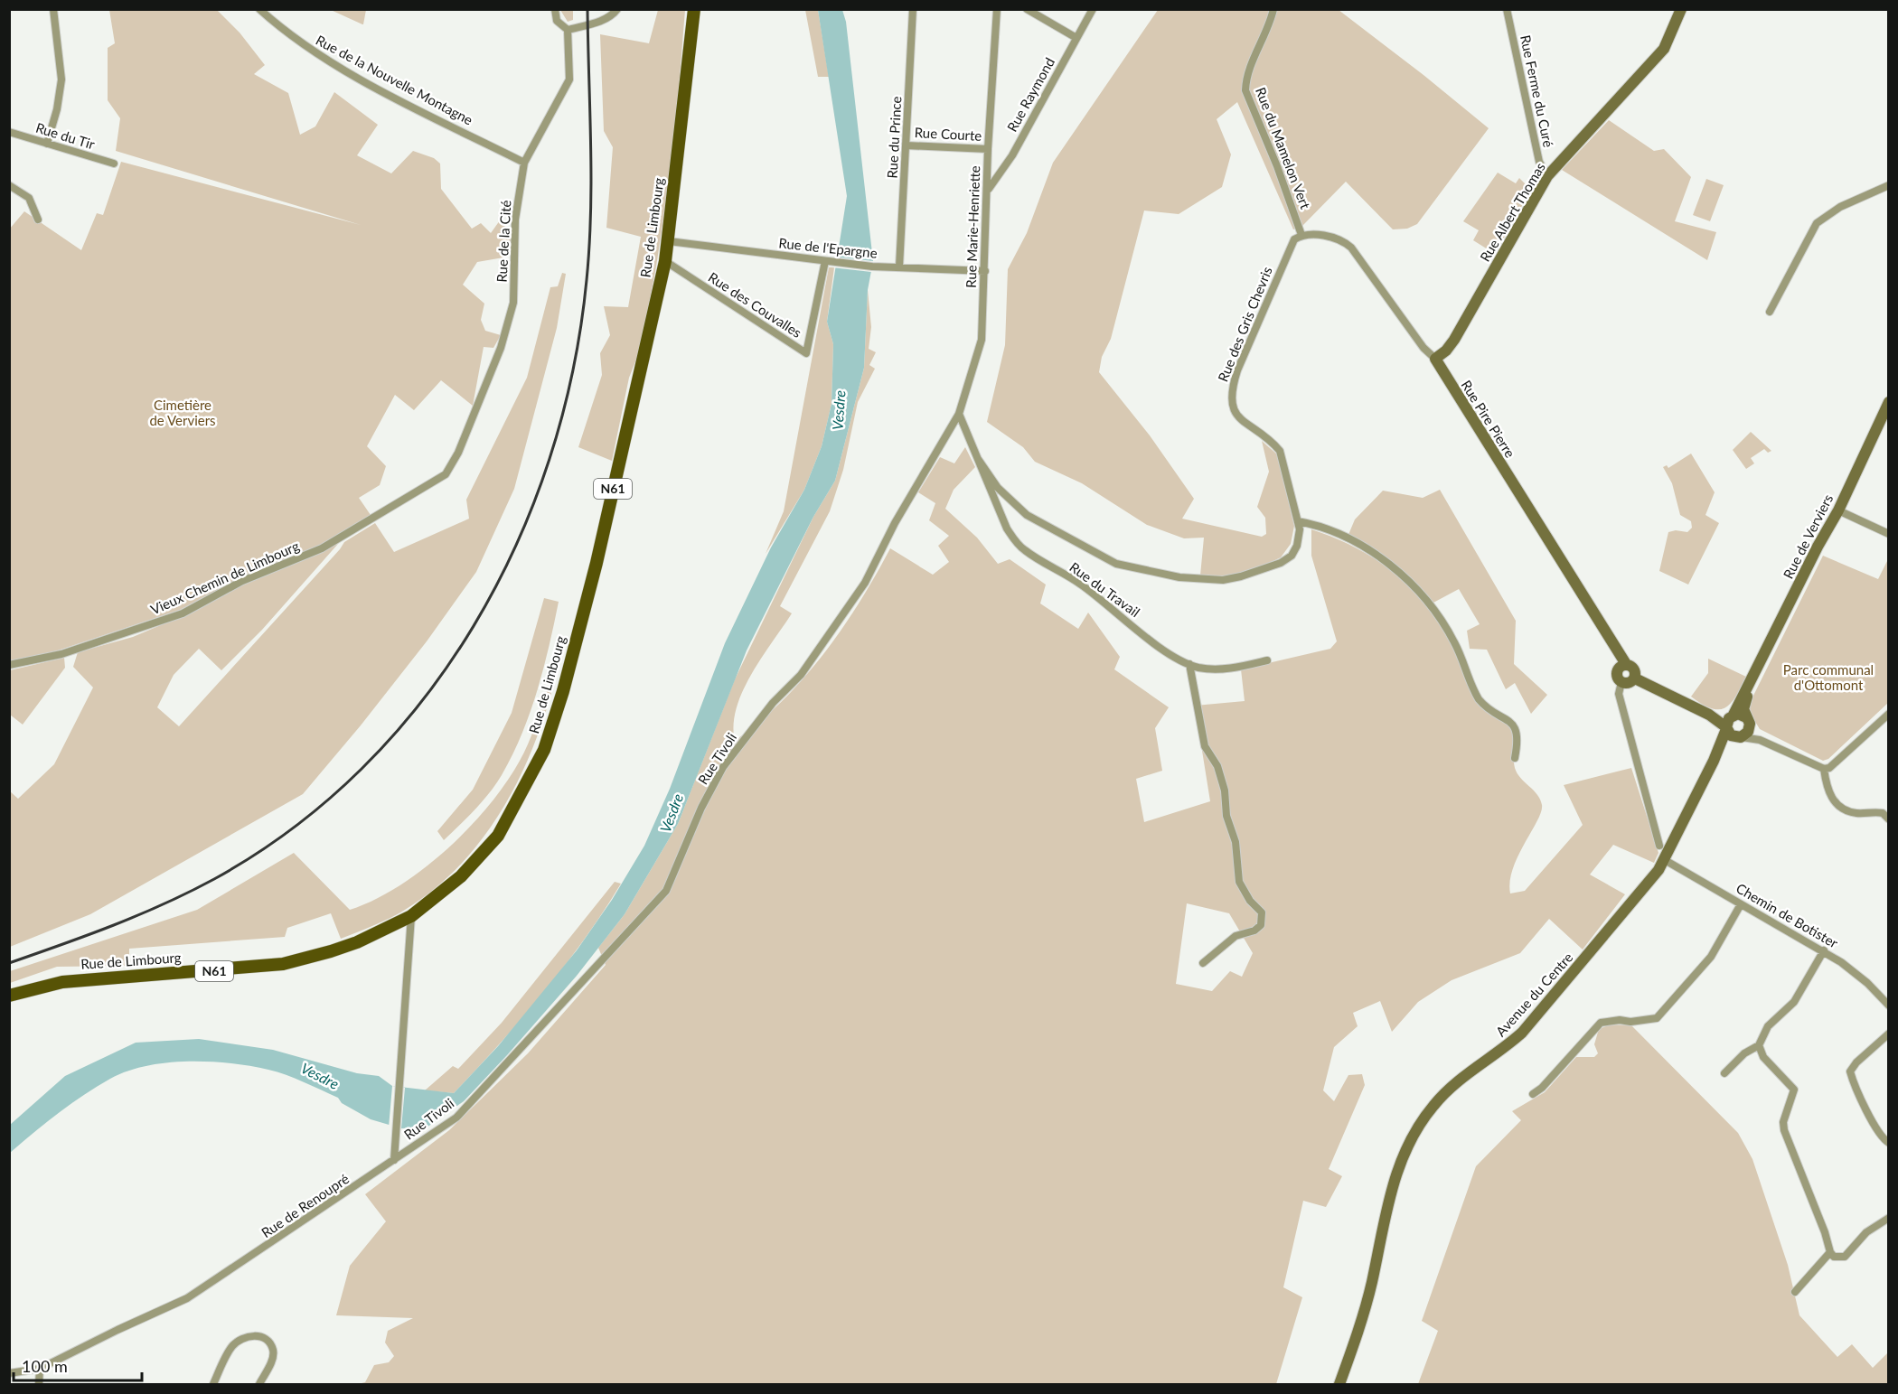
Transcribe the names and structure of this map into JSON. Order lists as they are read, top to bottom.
{
  "streets": {
    "main road": ["Rue de Limbourg", "N61"],
    "street": [
      "Rue de la Nouvelle Montagne",
      "Rue Ferme du Curé",
      "Rue Raymond",
      "Rue Courte",
      "Rue du Tir",
      "Rue du Prince",
      "Rue du Mamelon Vert",
      "Rue Albert Thomas",
      "Rue Marie-Henriette",
      "Rue de la Cité",
      "Rue de l'Epargne",
      "Rue des Couvalles",
      "Rue des Gris Chevris",
      "Rue Pire Pierre",
      "Rue de Verviers",
      "Vieux Chemin de Limbourg",
      "Rue du Travail",
      "Rue Tivoli",
      "Chemin de Botister",
      "Avenue du Centre",
      "Rue de Renoupré"
    ]
  },
  "crossings": [
    ["Rue de la Nouvelle Montagne", "Rue de la Cité"],
    ["Rue Ferme du Curé", "Rue Albert Thomas"],
    ["Rue Raymond", "Rue Marie-Henriette"],
    ["Rue Courte", "Rue du Prince"],
    ["Rue Courte", "Rue Marie-Henriette"],
    ["Rue du Prince", "Rue de l'Epargne"],
    ["Rue du Mamelon Vert", "Rue des Gris Chevris"],
    ["Rue du Mamelon Vert", "Rue Pire Pierre"],
    ["Rue Albert Thomas", "Rue Pire Pierre"],
    ["Rue Marie-Henriette", "Rue de l'Epargne"],
    ["Rue Marie-Henriette", "Rue Tivoli"],
    ["Rue de Limbourg", "Rue de l'Epargne"],
    ["Rue de Limbourg", "Rue des Couvalles"],
    ["Rue de la Cité", "Vieux Chemin de Limbourg"],
    ["Rue de l'Epargne", "Rue des Couvalles"],
    ["Rue des Gris Chevris", "Rue Pire Pierre"],
    ["Rue des Gris Chevris", "Rue du Travail"],
    ["Rue Tivoli", "Rue de Renoupré"],
    ["Chemin de Botister", "Avenue du Centre"]
  ],
  "water": ["Vesdre"],
  "parks": ["Cimetière de Verviers", "Parc communal d'Ottomont"],
  "scale_bar": "100 m"
}
